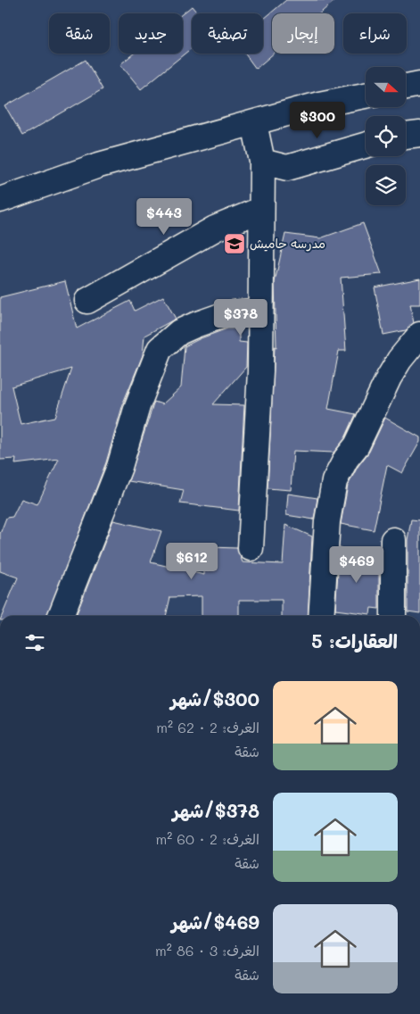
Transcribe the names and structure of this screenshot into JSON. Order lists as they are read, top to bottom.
{
  "places": {
    "school or university": ["مدرسه حاميش"]
  },
  "north": "right",
  "page": {
    "chip": [
      "شراء",
      "إيجار",
      "تصفية",
      "جديد",
      "شقة"
    ],
    "price": [
      "$300",
      "$443",
      "$378",
      "$612",
      "$469"
    ],
    "heading": "العقارات: 5",
    "list": [
      {
        "name": "$300/شهر",
        "note": "الغرف: 2 · 62 m² · شقة"
      },
      {
        "name": "$378/شهر",
        "note": "الغرف: 2 · 60 m² · شقة"
      },
      {
        "name": "$469/شهر",
        "note": "الغرف: 3 · 86 m² · شقة"
      }
    ]
  }
}
